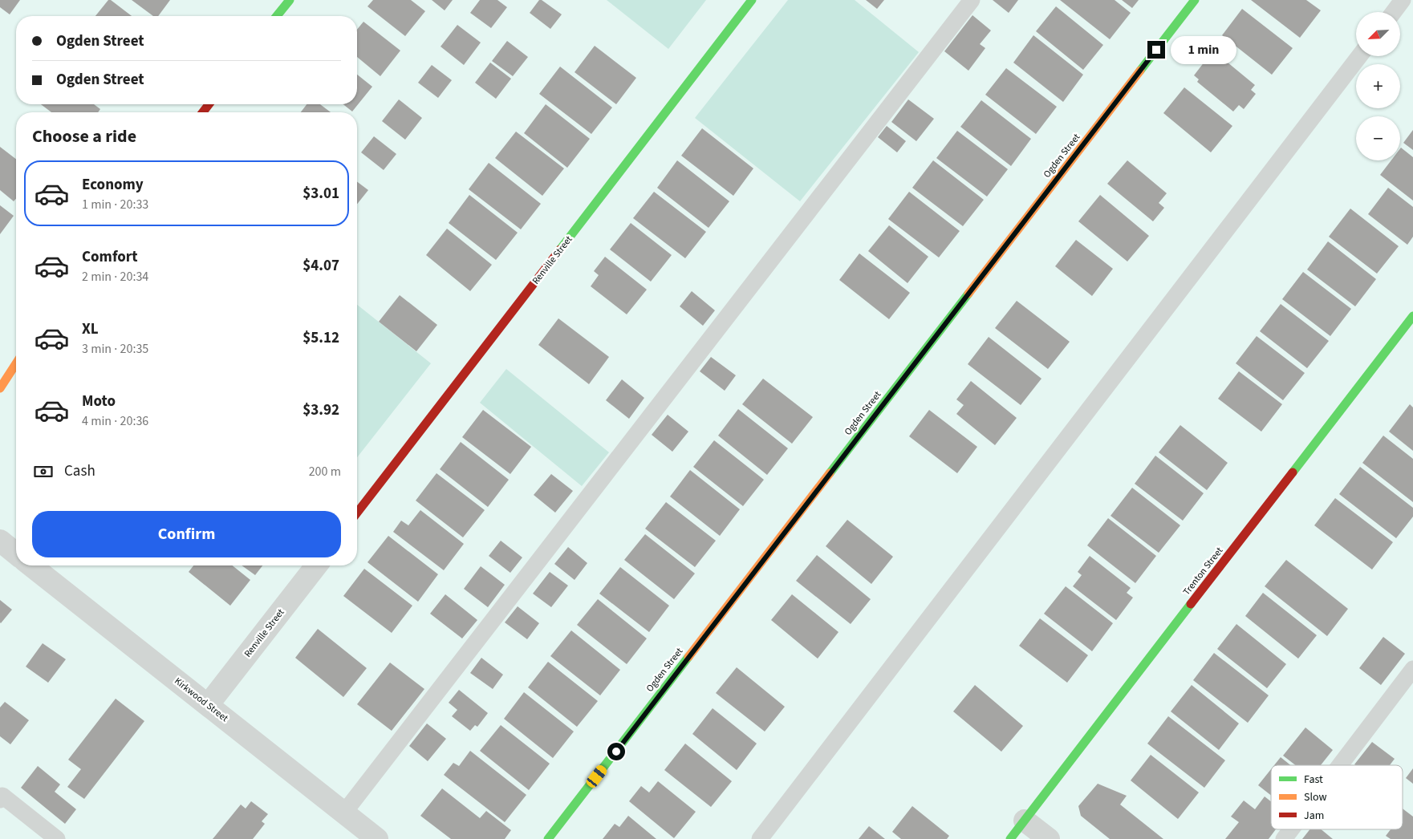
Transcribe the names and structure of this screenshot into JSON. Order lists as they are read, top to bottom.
{
  "streets": {
    "street": [
      "Ogden Street",
      "Renville Street",
      "Trenton Street",
      "Kirkwood Street"
    ]
  },
  "crossings": [
    ["Renville Street", "Kirkwood Street"]
  ],
  "legend": ["Fast", "Slow", "Jam"],
  "north": "bottom left",
  "page": {
    "map_buttons": ["+", "−"],
    "banner": ["Ogden Street", "Ogden Street"],
    "bubble": "1 min",
    "heading": "Choose a ride",
    "list": [
      {
        "name": "Economy",
        "note": "1 min · 20:33",
        "value": "$3.01"
      },
      {
        "name": "Comfort",
        "note": "2 min · 20:34",
        "value": "$4.07"
      },
      {
        "name": "XL",
        "note": "3 min · 20:35",
        "value": "$5.12"
      },
      {
        "name": "Moto",
        "note": "4 min · 20:36",
        "value": "$3.92"
      }
    ],
    "pay": ["Cash", "200 m"],
    "buttons": "Confirm"
  }
}
